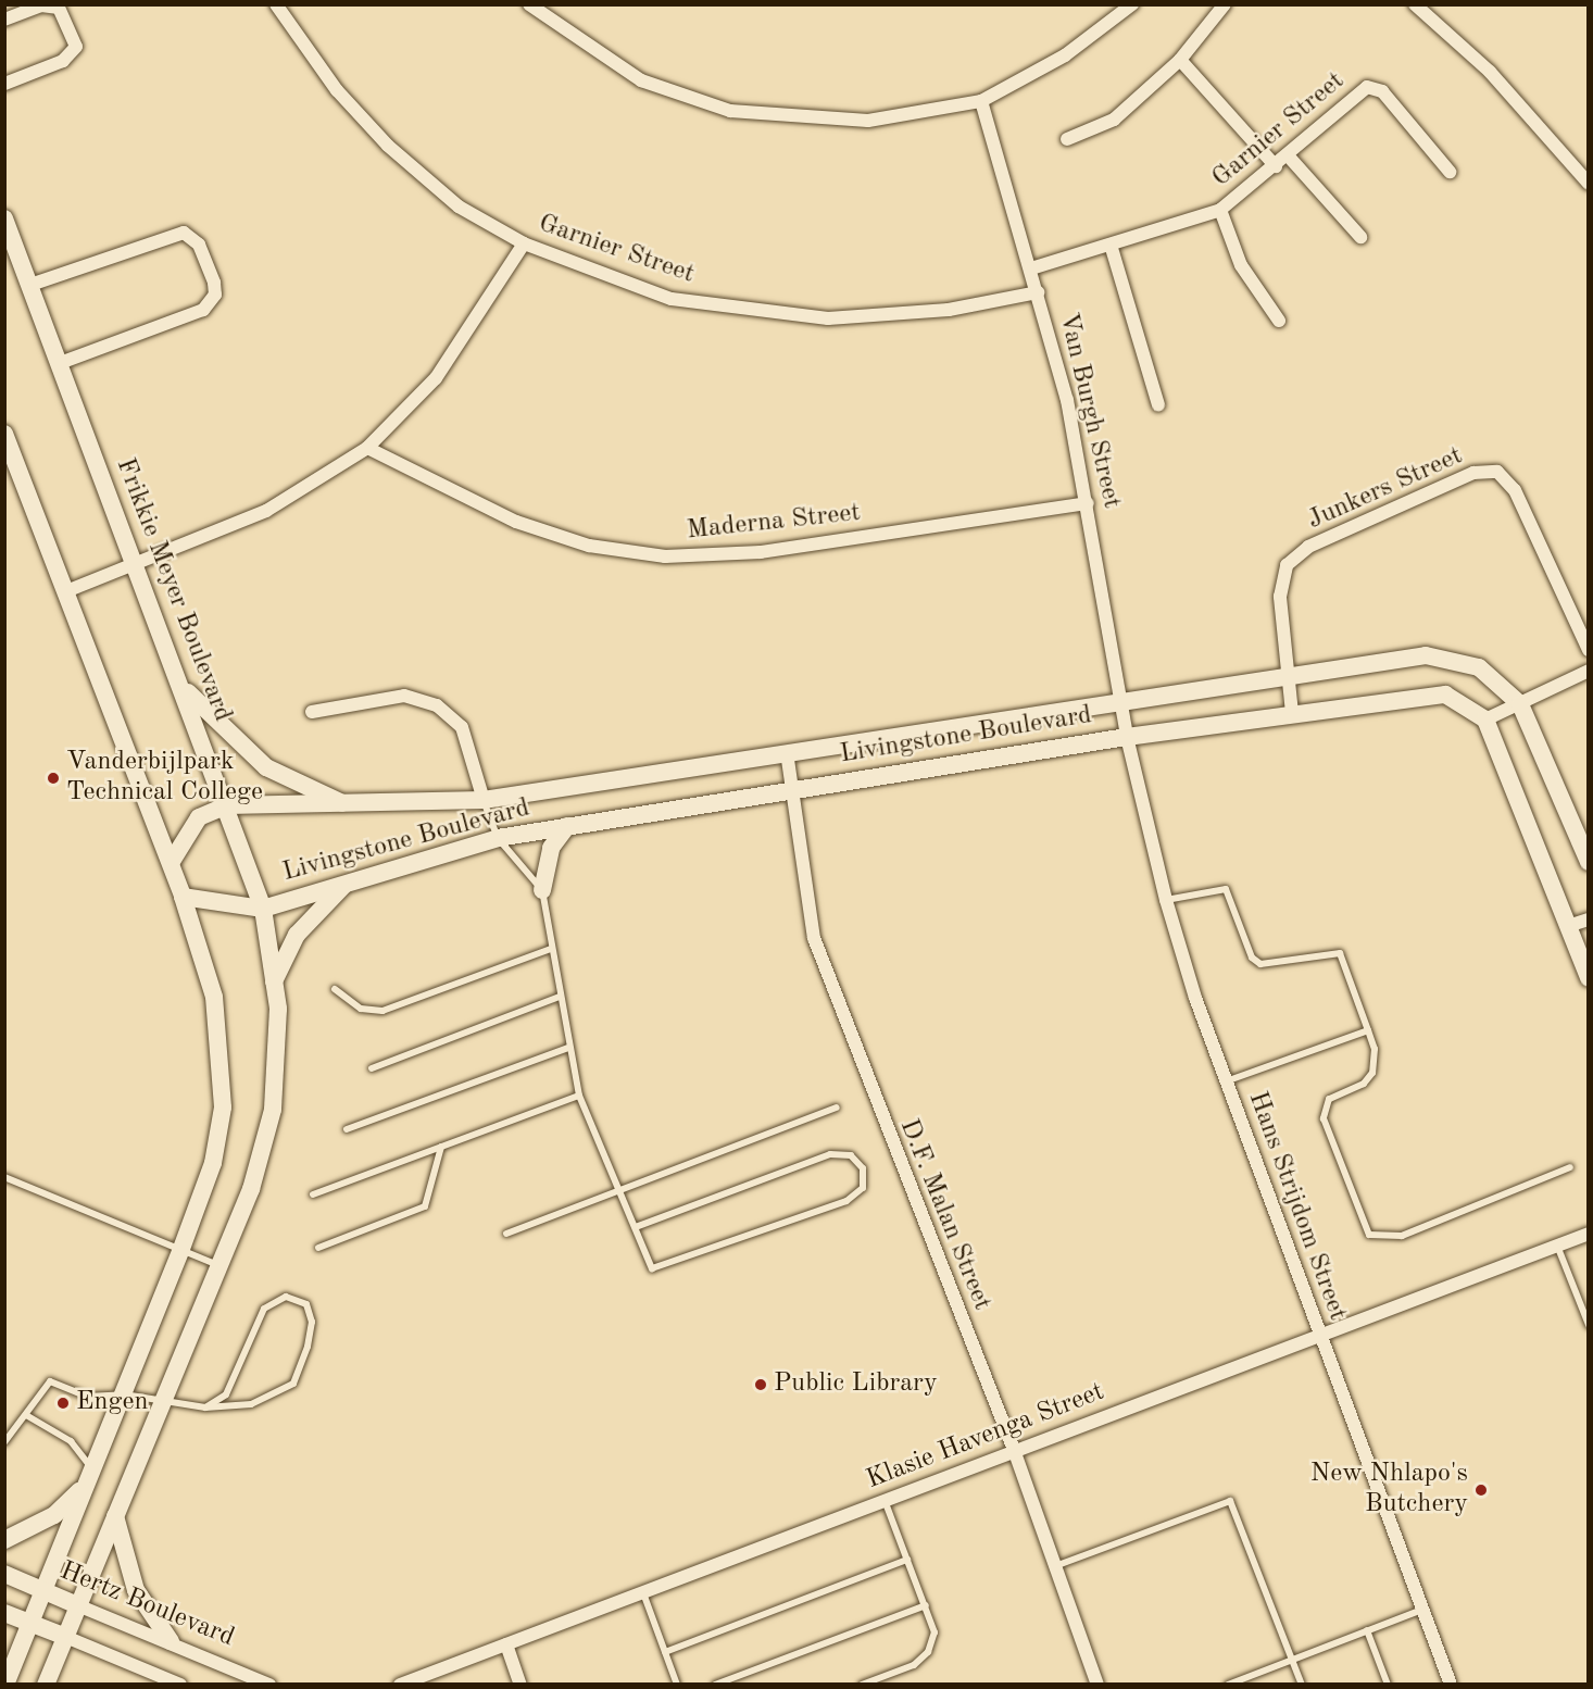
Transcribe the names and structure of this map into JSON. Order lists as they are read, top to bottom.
{
  "streets": {
    "main road": ["Frikkie Meyer Boulevard", "Livingstone Boulevard", "Hertz Boulevard"],
    "street": [
      "Garnier Street",
      "Van Burgh Street",
      "Junkers Street",
      "Maderna Street",
      "Hans Strijdom Street",
      "D.F. Malan Street",
      "Klasie Havenga Street"
    ]
  },
  "crossings": [
    ["Garnier Street", "Van Burgh Street"],
    ["Van Burgh Street", "Maderna Street"],
    ["Van Burgh Street", "Livingstone Boulevard"],
    ["Van Burgh Street", "Hans Strijdom Street"],
    ["Junkers Street", "Livingstone Boulevard"],
    ["Frikkie Meyer Boulevard", "Livingstone Boulevard"],
    ["Frikkie Meyer Boulevard", "Hertz Boulevard"],
    ["Livingstone Boulevard", "Hans Strijdom Street"],
    ["Livingstone Boulevard", "D.F. Malan Street"],
    ["Hans Strijdom Street", "Klasie Havenga Street"],
    ["D.F. Malan Street", "Klasie Havenga Street"]
  ],
  "places": [
    "Vanderbijlpark Technical College",
    "Public Library",
    "Engen",
    "New Nhlapo's Butchery"
  ]
}
